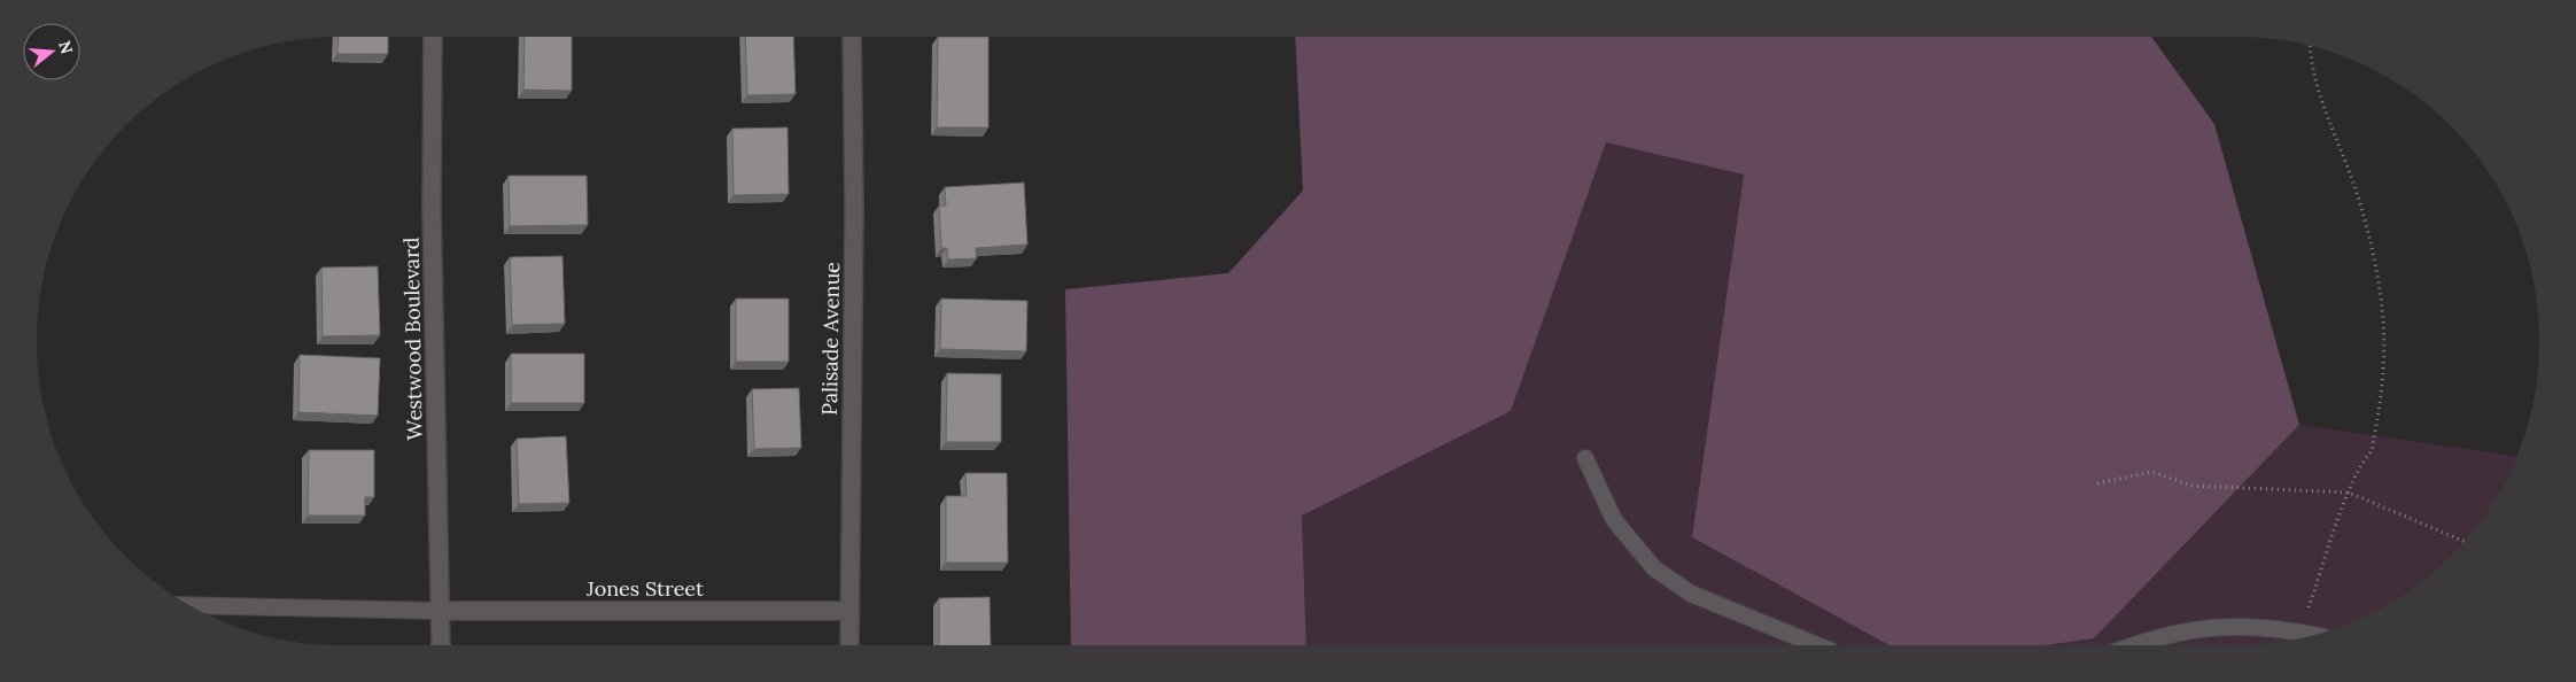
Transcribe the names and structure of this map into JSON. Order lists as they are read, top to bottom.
{
  "streets": {
    "street": ["Westwood Boulevard", "Palisade Avenue", "Jones Street"]
  },
  "crossings": [
    ["Westwood Boulevard", "Jones Street"],
    ["Palisade Avenue", "Jones Street"]
  ],
  "north": "right"
}
